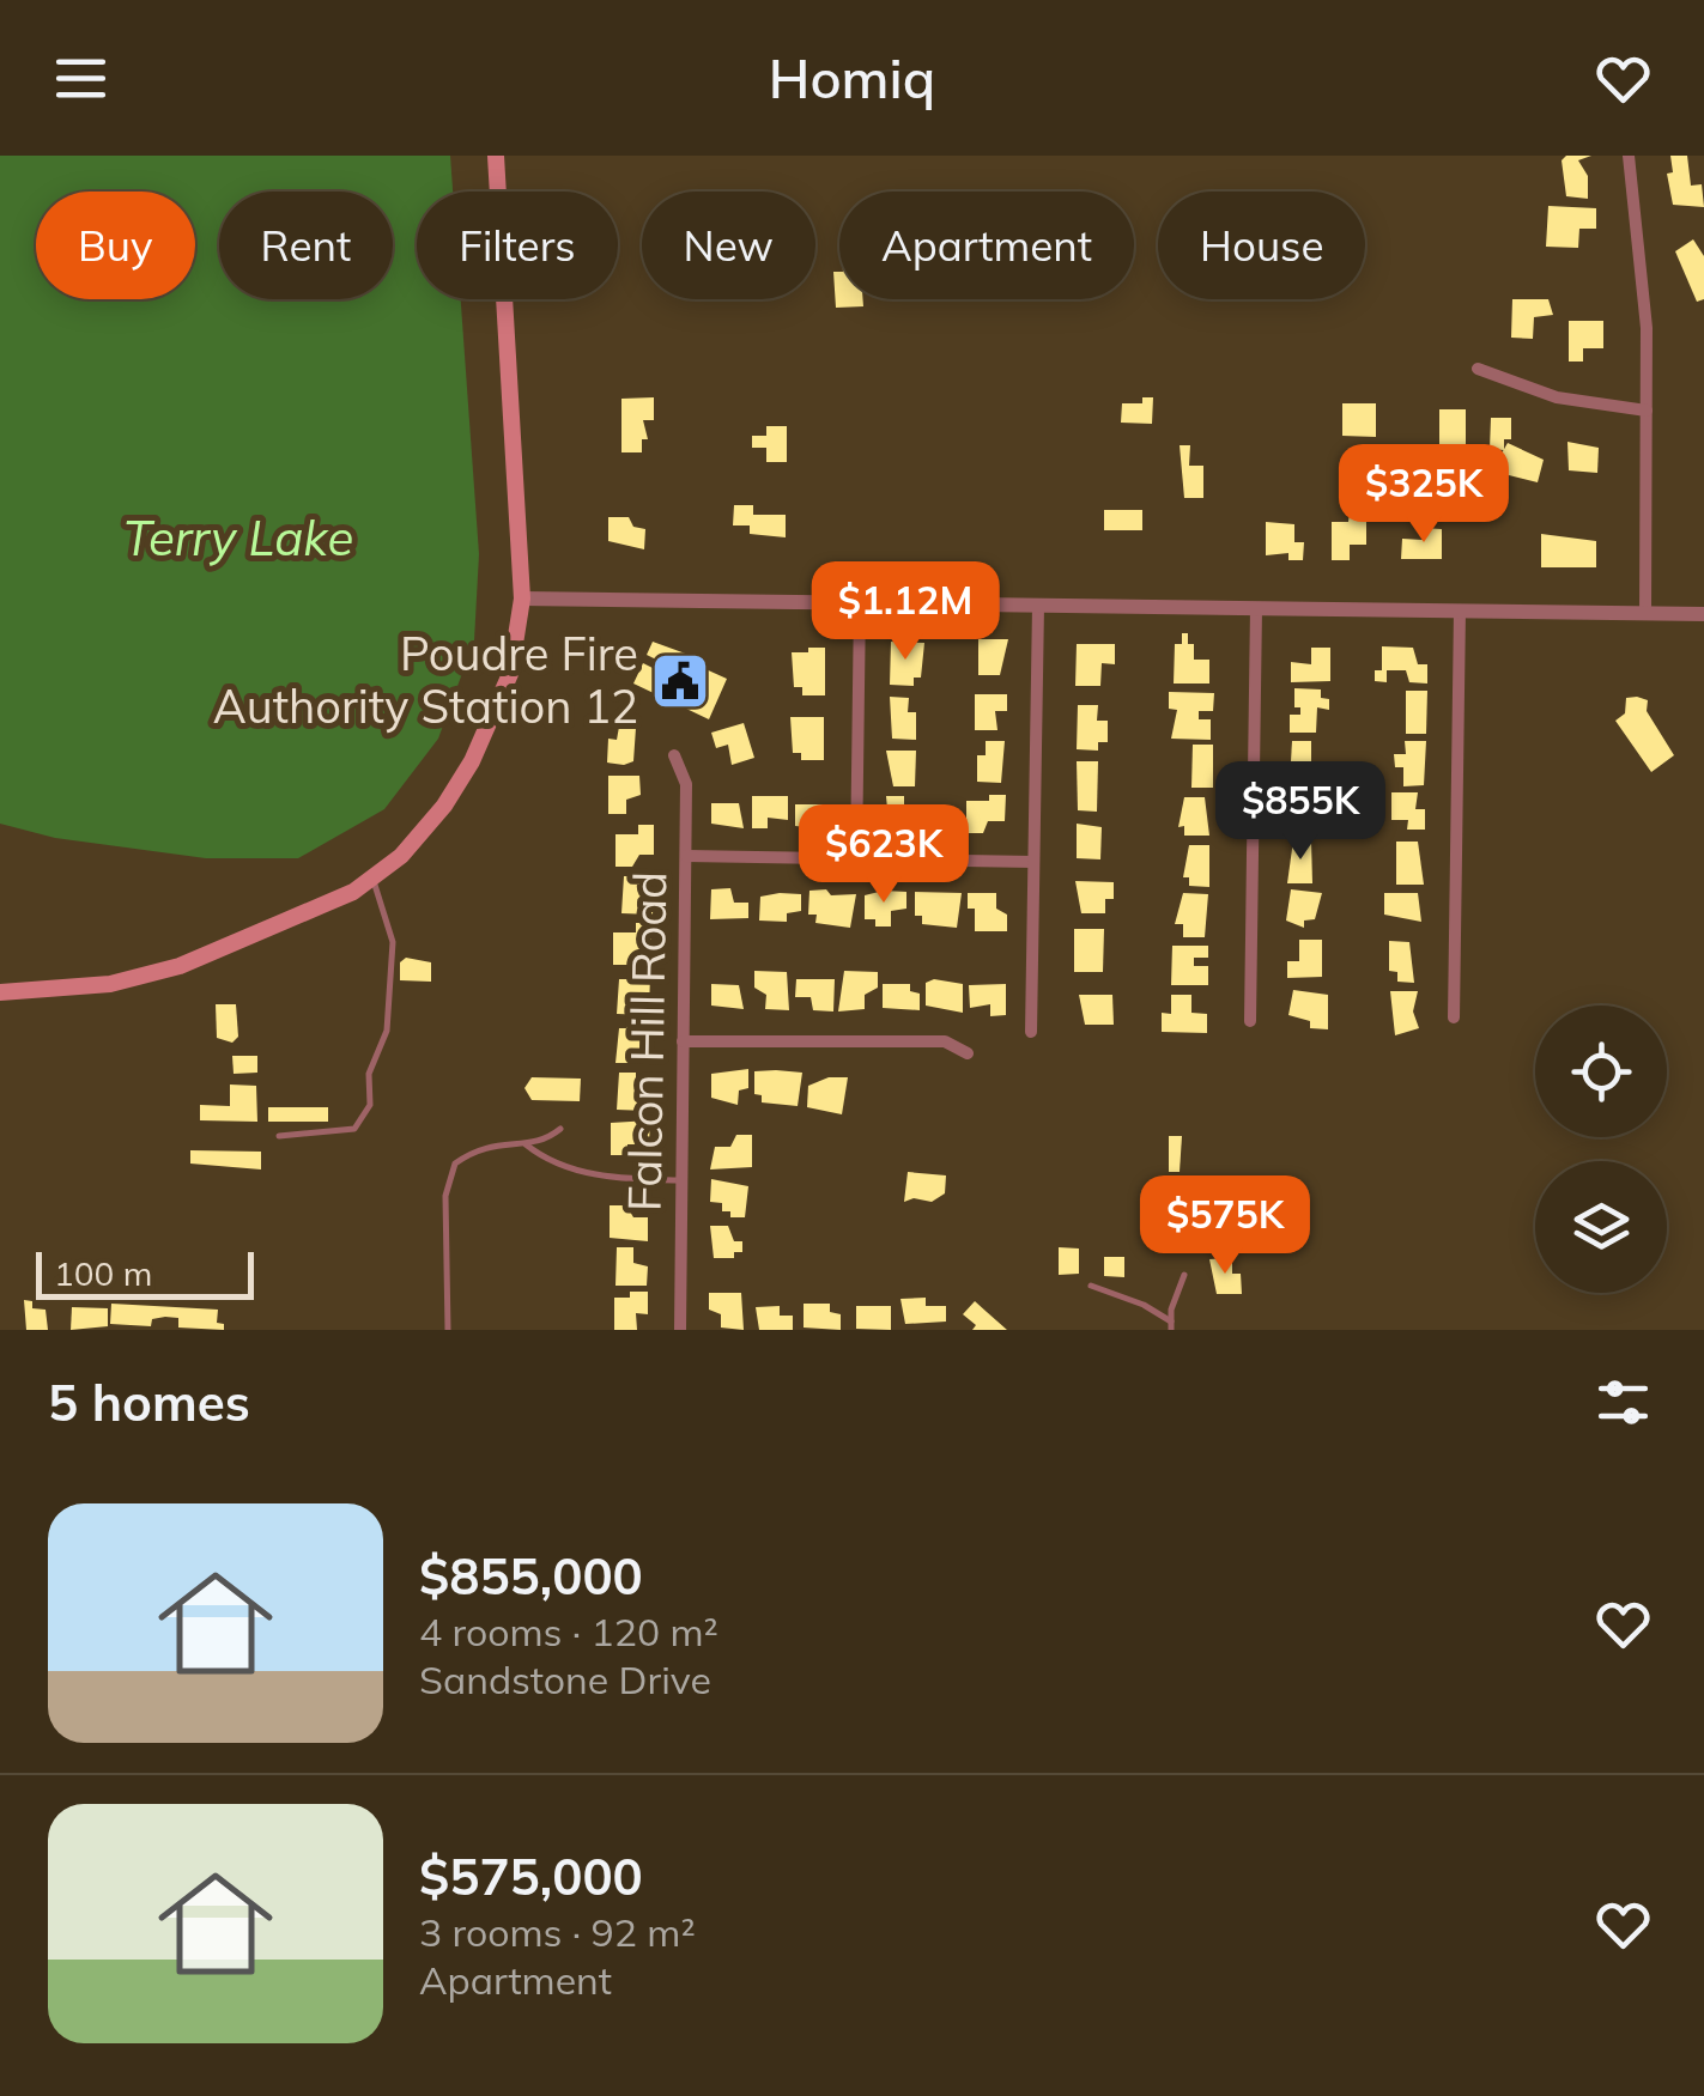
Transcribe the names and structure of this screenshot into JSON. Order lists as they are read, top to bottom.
{
  "streets": {
    "street": ["Falcon Hill Road"]
  },
  "water": ["Terry Lake"],
  "places": {
    "public building": ["Poudre Fire Authority Station 12"]
  },
  "scale_bar": "100 m",
  "page": {
    "header": "Homiq",
    "chip": [
      "Buy",
      "Rent",
      "Filters",
      "New",
      "Apartment",
      "House"
    ],
    "price": [
      "$325K",
      "$1.12M",
      "$855K",
      "$623K",
      "$575K"
    ],
    "scale": "100 m",
    "heading": "5 homes",
    "list": [
      {
        "name": "$855,000",
        "note": "4 rooms · 120 m² · Sandstone Drive"
      },
      {
        "name": "$575,000",
        "note": "3 rooms · 92 m² · Apartment"
      }
    ]
  }
}
